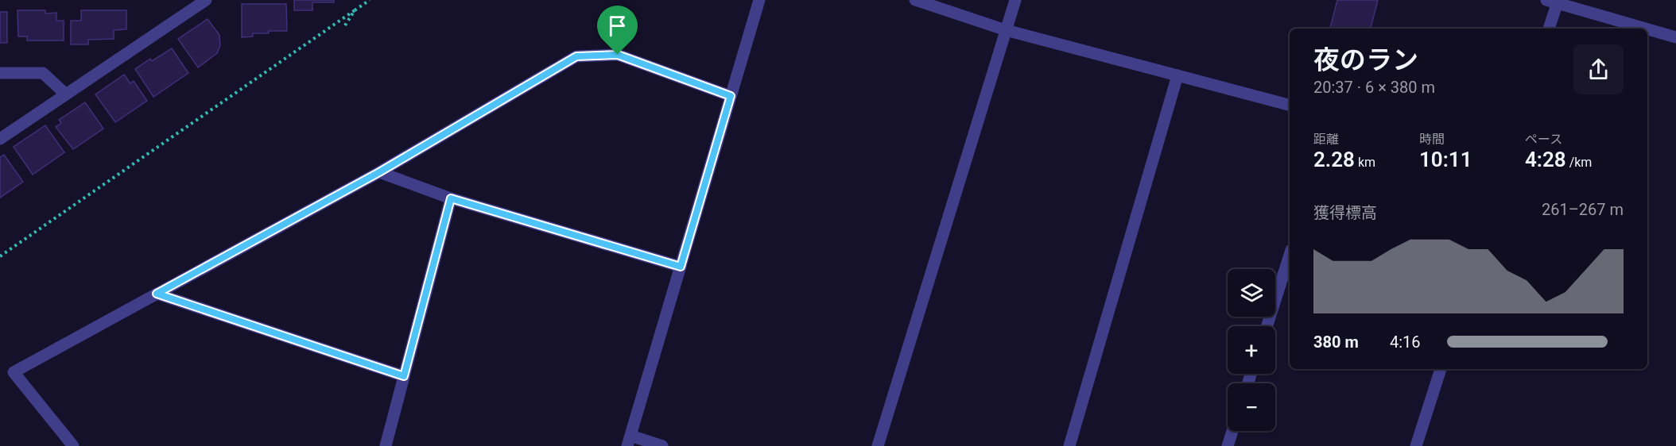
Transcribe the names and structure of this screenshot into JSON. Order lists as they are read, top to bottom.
{
  "page": {
    "heading": ["夜のラン", "20:37 · 6 × 380 m"],
    "stats": [
      ["距離", "2.28 km"],
      ["時間", "10:11"],
      ["ペース", "4:28 /km"]
    ],
    "chart": ["獲得標高", "261–267 m"],
    "map_buttons": ["+", "−"],
    "list": [
      {
        "name": "380 m",
        "note": "4:16"
      }
    ]
  }
}
